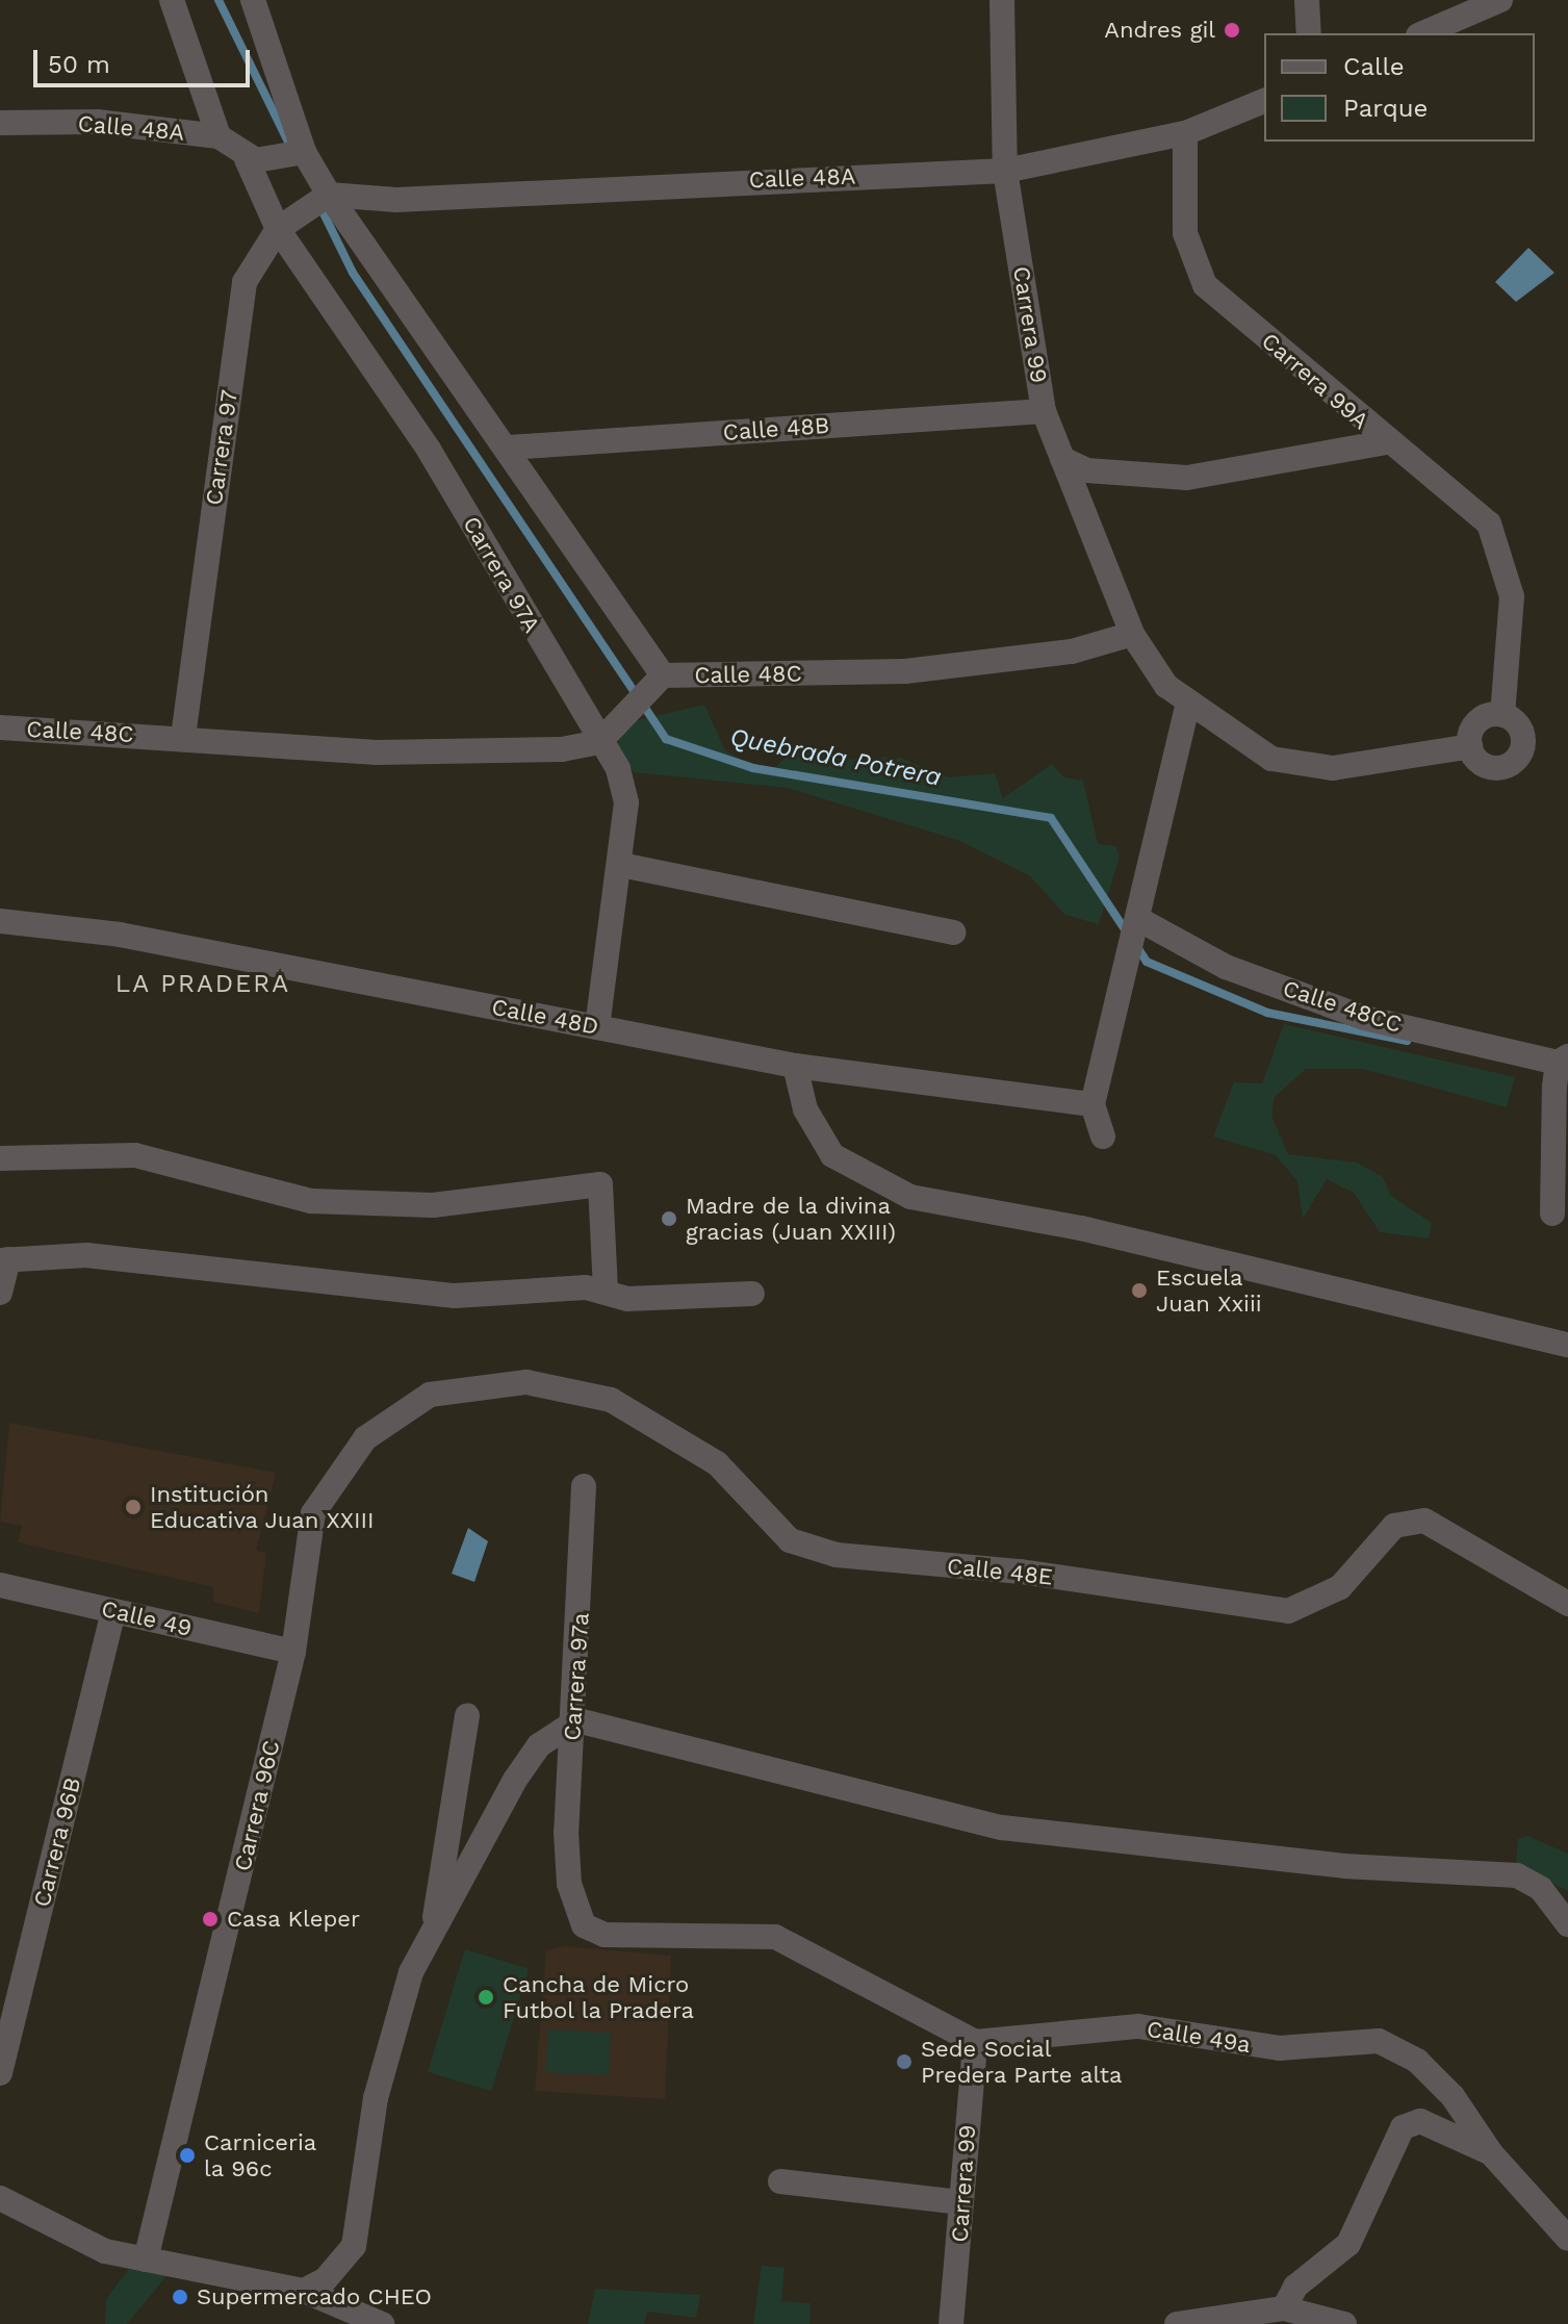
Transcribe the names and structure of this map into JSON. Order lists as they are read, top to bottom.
{
  "streets": {
    "street": [
      "Calle 48A",
      "Carrera 99",
      "Carrera 99A",
      "Calle 48B",
      "Carrera 97",
      "Carrera 97A",
      "Calle 48C",
      "Calle 48CC",
      "Calle 48D",
      "Calle 48E",
      "Calle 49",
      "Carrera 97a",
      "Carrera 96C",
      "Carrera 96B",
      "Calle 49a"
    ]
  },
  "crossings": [
    ["Calle 48A", "Carrera 99"],
    ["Calle 48A", "Carrera 99A"],
    ["Calle 48A", "Carrera 97"],
    ["Carrera 99", "Calle 48B"],
    ["Carrera 99", "Calle 48C"],
    ["Carrera 99", "Carrera 97a"],
    ["Carrera 99", "Calle 49a"],
    ["Carrera 97", "Carrera 97A"],
    ["Carrera 97", "Calle 48C"],
    ["Carrera 97A", "Calle 48C"],
    ["Carrera 97A", "Calle 48D"],
    ["Calle 48E", "Carrera 96C"],
    ["Calle 49", "Carrera 96C"],
    ["Calle 49", "Carrera 96B"],
    ["Carrera 97a", "Calle 49a"]
  ],
  "districts": ["LA PRADERA"],
  "water": ["Quebrada Potrera"],
  "places": [
    "Andres gil",
    "Madre de la divina gracias (Juan XXIII)",
    "Escuela Juan Xxiii",
    "Institución Educativa Juan XXIII",
    "Casa Kleper",
    "Cancha de Micro Futbol la Pradera",
    "Sede Social Predera Parte alta",
    "Carniceria la 96c",
    "Supermercado CHEO"
  ],
  "legend": ["Calle", "Parque"],
  "scale_bar": "50 m"
}
